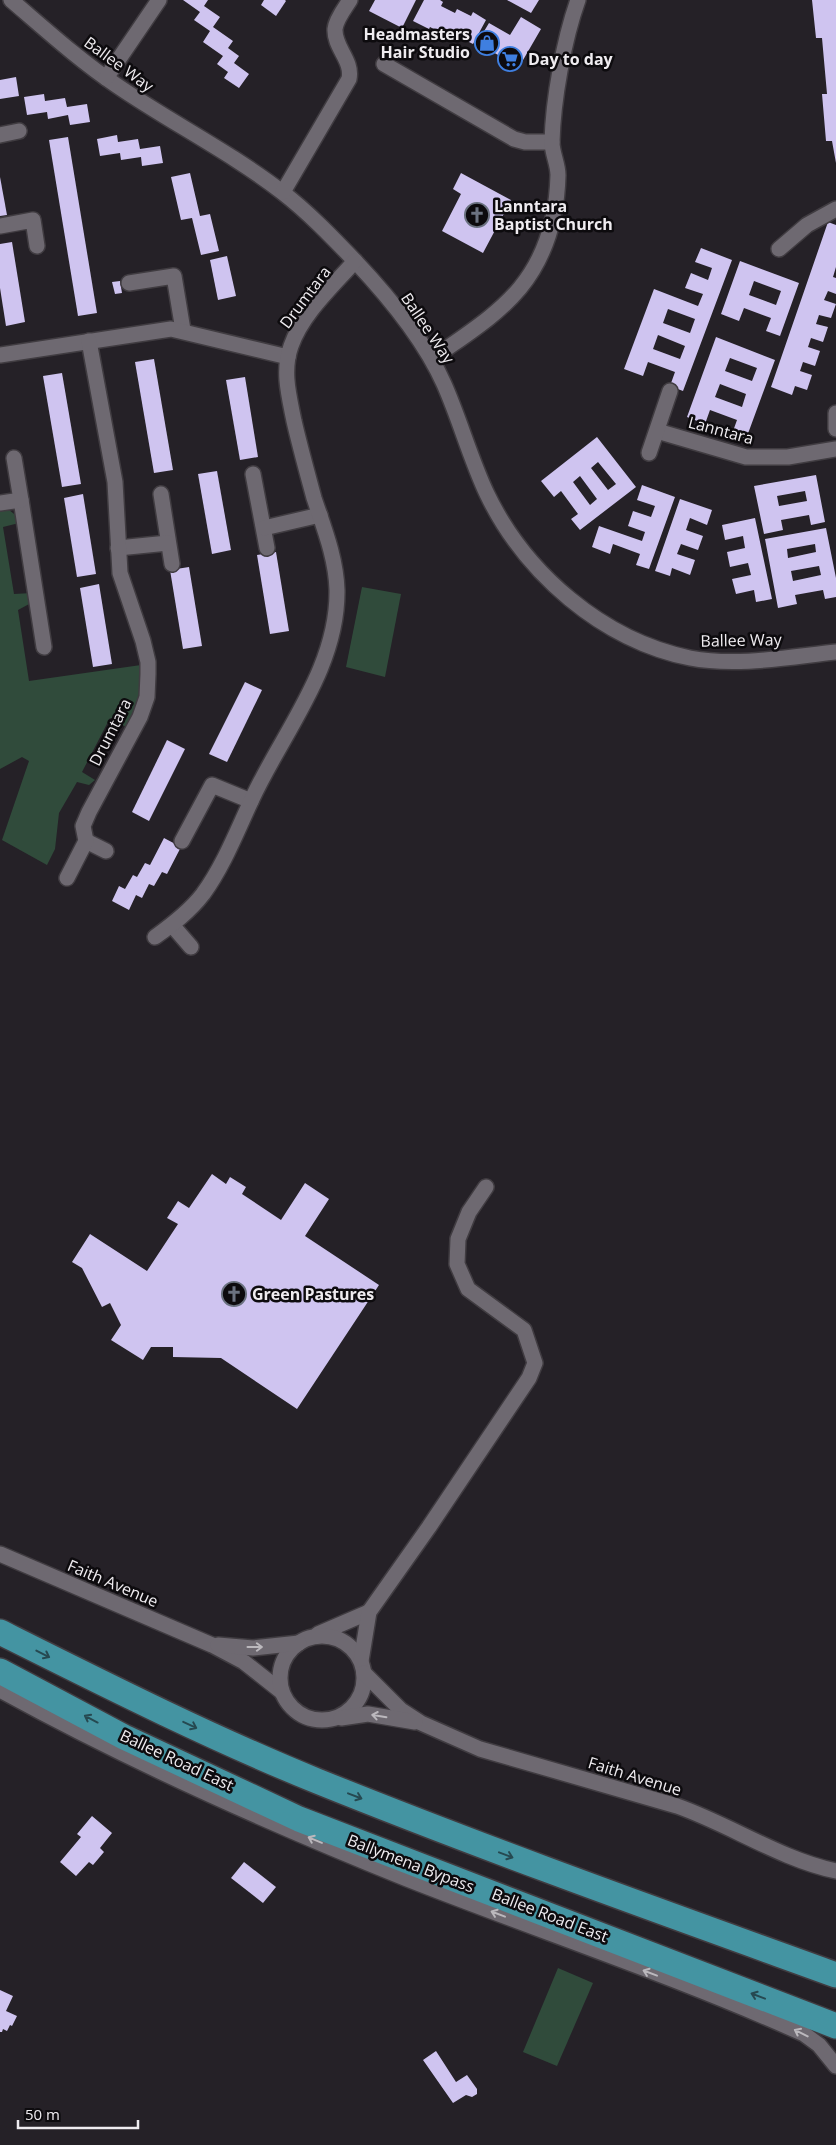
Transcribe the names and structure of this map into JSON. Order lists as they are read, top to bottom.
{
  "streets": {
    "highway": ["Ballymena Bypass"],
    "street": [
      "Ballee Way",
      "Drumtara",
      "Lanntara",
      "Faith Avenue",
      "Ballee Road East"
    ]
  },
  "crossings": [
    ["Ballee Way", "Drumtara"]
  ],
  "one_way": ["Ballee Road East"],
  "places": {
    "shop": ["Headmasters Hair Studio"],
    "supermarket": ["Day to day"],
    "church": ["Lanntara Baptist Church", "Green Pastures"]
  },
  "scale_bar": "50 m"
}
